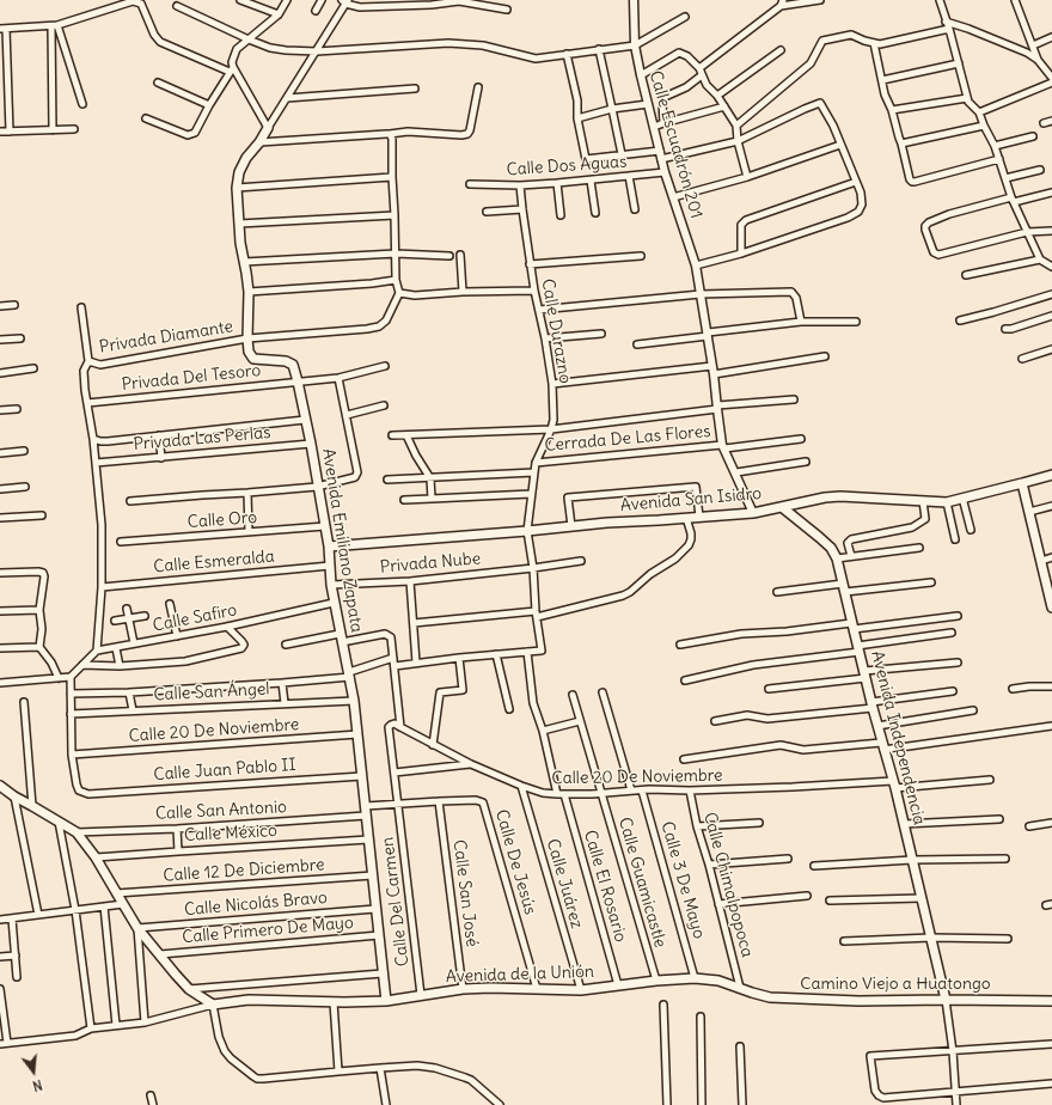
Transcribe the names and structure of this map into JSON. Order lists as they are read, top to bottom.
{
  "streets": {
    "main road": [
      "Avenida San Isidro",
      "Avenida Emiliano Zapata",
      "Avenida Independencia",
      "Avenida de la Unión",
      "Camino Viejo a Huatongo"
    ],
    "street": [
      "Calle Escuadrón 201",
      "Calle Dos Aguas",
      "Calle Durazno",
      "Privada Diamante",
      "Privada Del Tesoro",
      "Privada Las Perlas",
      "Cerrada De Las Flores",
      "Calle Oro",
      "Calle Esmeralda",
      "Privada Nube",
      "Calle Safiro",
      "Calle San Ángel",
      "Calle 20 De Noviembre",
      "Calle Juan Pablo II",
      "Calle San Antonio",
      "Calle México",
      "Calle De Jesús",
      "Calle 12 De Diciembre",
      "Calle 3 De Mayo",
      "Calle Guamicastle",
      "Calle Juárez",
      "Calle Chimalpopoca",
      "Calle El Rosario",
      "Calle San José",
      "Calle Del Carmen",
      "Calle Nicolás Bravo",
      "Calle Primero De Mayo"
    ]
  },
  "crossings": [
    ["Calle Escuadrón 201", "Calle Dos Aguas"],
    ["Calle Escuadrón 201", "Cerrada De Las Flores"],
    ["Calle Escuadrón 201", "Avenida San Isidro"],
    ["Calle Dos Aguas", "Calle Durazno"],
    ["Calle Durazno", "Cerrada De Las Flores"],
    ["Calle Durazno", "Avenida San Isidro"],
    ["Calle Durazno", "Privada Nube"],
    ["Privada Diamante", "Avenida Emiliano Zapata"],
    ["Privada Del Tesoro", "Avenida Emiliano Zapata"],
    ["Privada Las Perlas", "Avenida Emiliano Zapata"],
    ["Avenida San Isidro", "Avenida Emiliano Zapata"],
    ["Avenida San Isidro", "Avenida Independencia"],
    ["Calle Oro", "Avenida Emiliano Zapata"],
    ["Avenida Emiliano Zapata", "Calle Esmeralda"],
    ["Avenida Emiliano Zapata", "Privada Nube"],
    ["Avenida Emiliano Zapata", "Calle Safiro"],
    ["Avenida Emiliano Zapata", "Calle San Ángel"],
    ["Avenida Emiliano Zapata", "Calle 20 De Noviembre"],
    ["Avenida Emiliano Zapata", "Calle Juan Pablo II"],
    ["Avenida Emiliano Zapata", "Calle San Antonio"],
    ["Avenida Emiliano Zapata", "Calle México"],
    ["Avenida Emiliano Zapata", "Calle De Jesús"],
    ["Avenida Emiliano Zapata", "Calle 12 De Diciembre"],
    ["Avenida Emiliano Zapata", "Calle Nicolás Bravo"],
    ["Avenida Emiliano Zapata", "Calle Primero De Mayo"],
    ["Avenida Emiliano Zapata", "Avenida de la Unión"],
    ["Calle 20 De Noviembre", "Avenida Independencia"],
    ["Calle 20 De Noviembre", "Calle Juan Pablo II"],
    ["Calle 20 De Noviembre", "Calle 3 De Mayo"],
    ["Calle 20 De Noviembre", "Calle Guamicastle"],
    ["Calle 20 De Noviembre", "Calle Juárez"],
    ["Calle 20 De Noviembre", "Calle Chimalpopoca"],
    ["Calle 20 De Noviembre", "Calle El Rosario"],
    ["Avenida Independencia", "Camino Viejo a Huatongo"],
    ["Calle De Jesús", "Calle San José"],
    ["Calle De Jesús", "Calle Del Carmen"],
    ["Calle De Jesús", "Avenida de la Unión"],
    ["Calle 3 De Mayo", "Avenida de la Unión"],
    ["Calle Guamicastle", "Avenida de la Unión"],
    ["Calle Juárez", "Avenida de la Unión"],
    ["Calle Chimalpopoca", "Avenida de la Unión"],
    ["Calle Chimalpopoca", "Camino Viejo a Huatongo"],
    ["Calle El Rosario", "Avenida de la Unión"],
    ["Calle San José", "Avenida de la Unión"],
    ["Calle Del Carmen", "Avenida de la Unión"],
    ["Avenida de la Unión", "Camino Viejo a Huatongo"]
  ],
  "north": "bottom"
}
